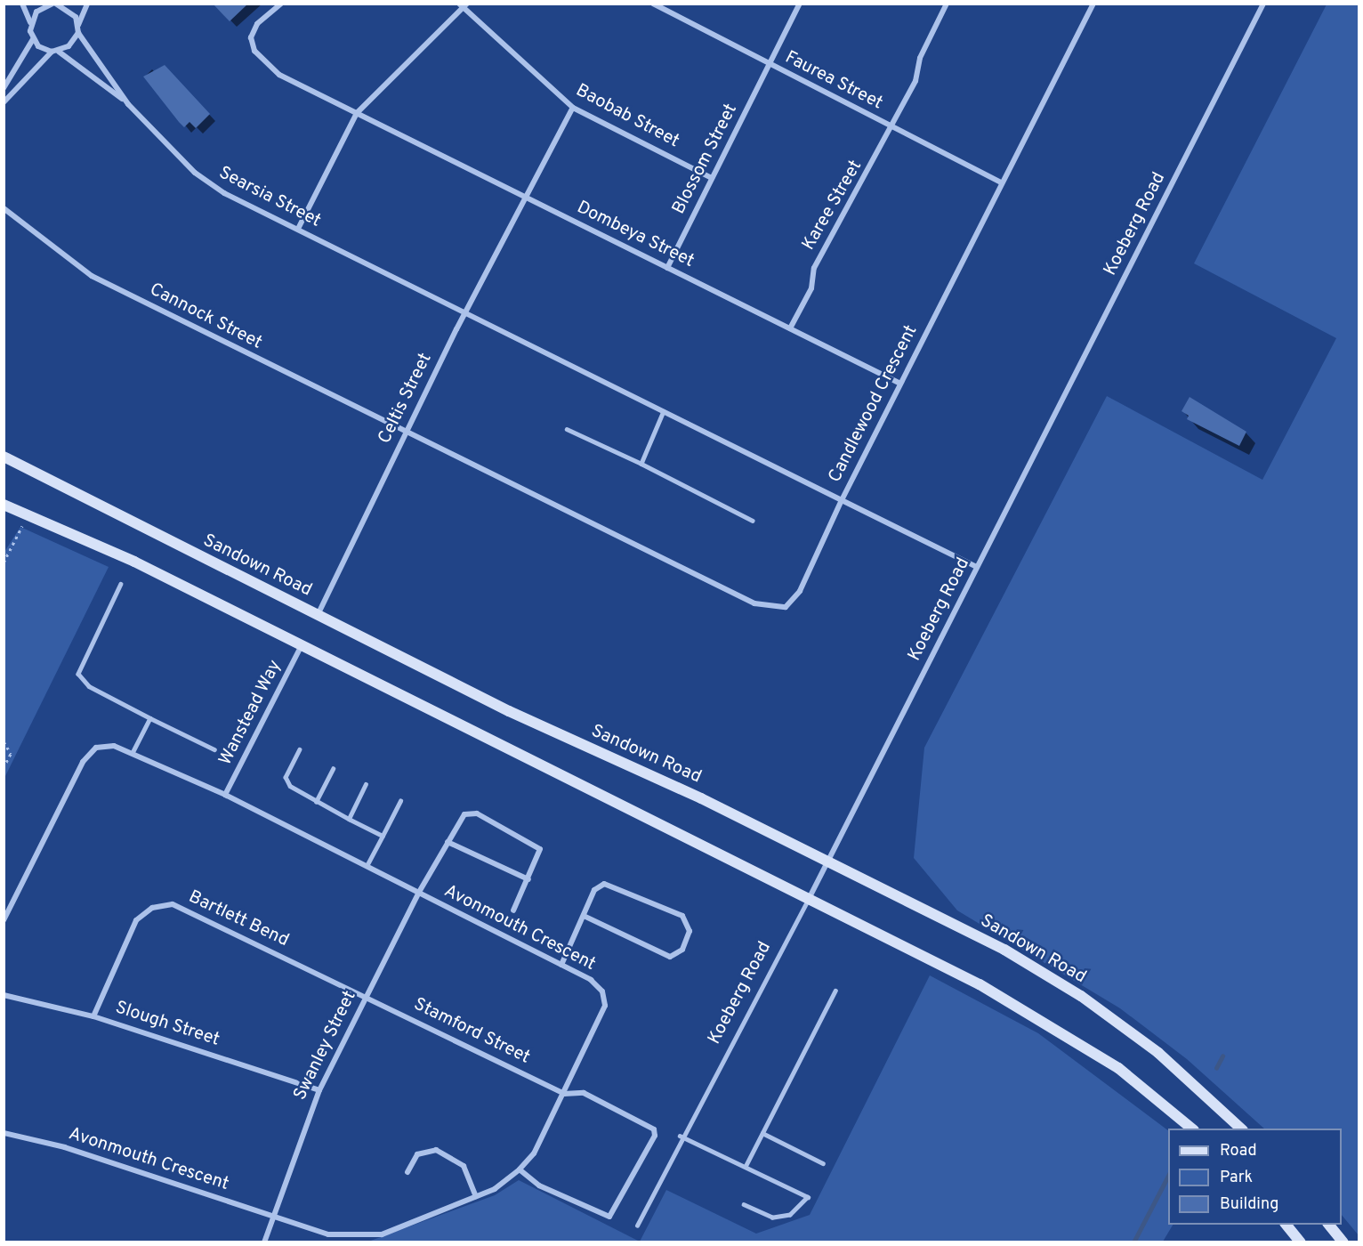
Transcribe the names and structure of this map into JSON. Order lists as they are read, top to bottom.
{
  "streets": {
    "main road": ["Sandown Road"],
    "street": [
      "Faurea Street",
      "Baobab Street",
      "Blossom Street",
      "Searsia Street",
      "Karee Street",
      "Koeberg Road",
      "Dombeya Street",
      "Cannock Street",
      "Celtis Street",
      "Candlewood Crescent",
      "Wanstead Way",
      "Bartlett Bend",
      "Avonmouth Crescent",
      "Slough Street",
      "Stamford Street",
      "Swanley Street"
    ]
  },
  "crossings": [
    ["Faurea Street", "Blossom Street"],
    ["Faurea Street", "Karee Street"],
    ["Faurea Street", "Candlewood Crescent"],
    ["Baobab Street", "Blossom Street"],
    ["Baobab Street", "Celtis Street"],
    ["Blossom Street", "Dombeya Street"],
    ["Searsia Street", "Celtis Street"],
    ["Searsia Street", "Candlewood Crescent"],
    ["Karee Street", "Dombeya Street"],
    ["Koeberg Road", "Sandown Road"],
    ["Dombeya Street", "Celtis Street"],
    ["Dombeya Street", "Candlewood Crescent"],
    ["Cannock Street", "Celtis Street"],
    ["Cannock Street", "Candlewood Crescent"],
    ["Celtis Street", "Candlewood Crescent"],
    ["Celtis Street", "Sandown Road"],
    ["Wanstead Way", "Avonmouth Crescent"],
    ["Bartlett Bend", "Slough Street"],
    ["Bartlett Bend", "Stamford Street"],
    ["Bartlett Bend", "Swanley Street"],
    ["Avonmouth Crescent", "Stamford Street"],
    ["Avonmouth Crescent", "Swanley Street"],
    ["Slough Street", "Swanley Street"],
    ["Stamford Street", "Swanley Street"]
  ],
  "legend": ["Road", "Park", "Building"]
}
